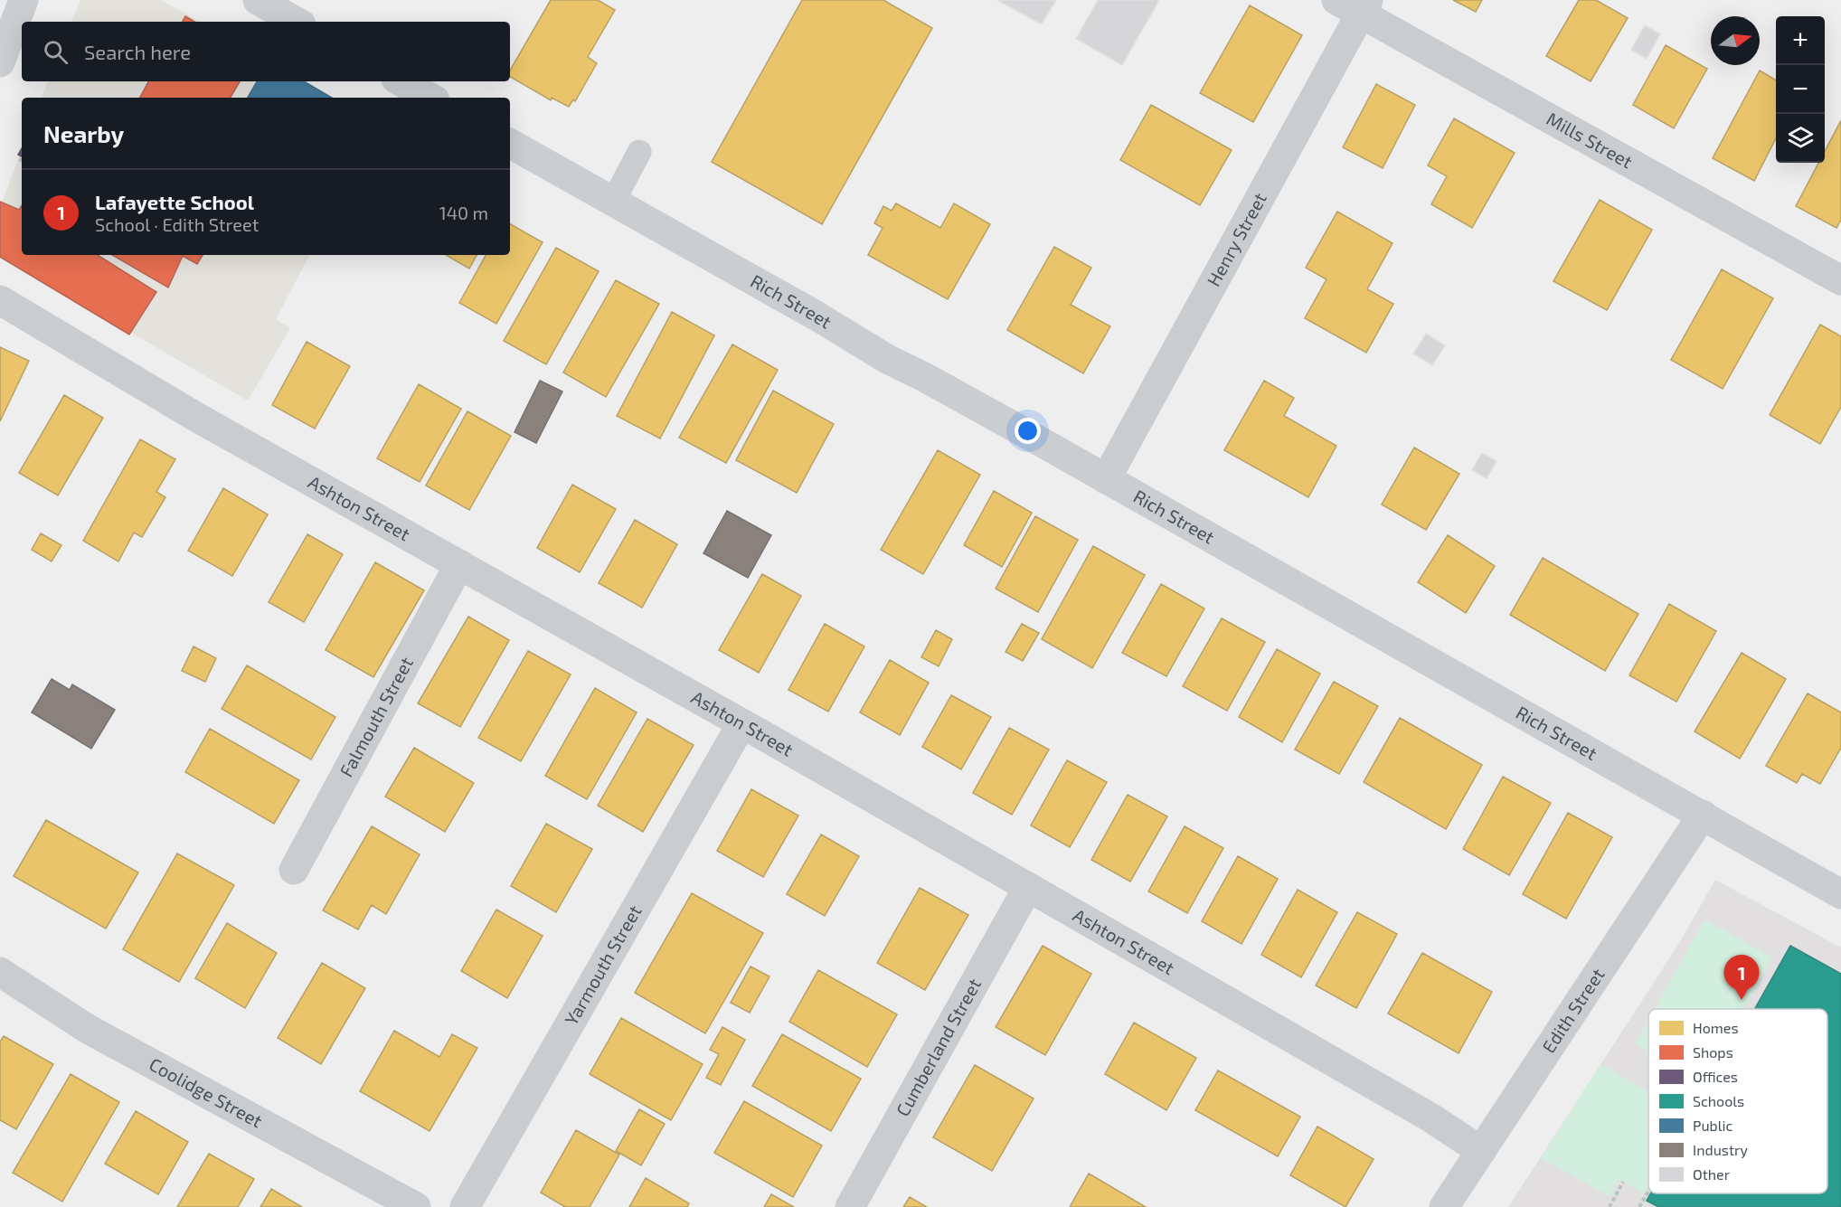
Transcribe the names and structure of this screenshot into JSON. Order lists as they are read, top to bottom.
{
  "streets": {
    "street": [
      "Mills Street",
      "Henry Street",
      "Rich Street",
      "Ashton Street",
      "Falmouth Street",
      "Yarmouth Street",
      "Edith Street",
      "Cumberland Street",
      "Coolidge Street"
    ]
  },
  "crossings": [
    ["Mills Street", "Henry Street"],
    ["Henry Street", "Rich Street"],
    ["Rich Street", "Edith Street"],
    ["Ashton Street", "Falmouth Street"],
    ["Ashton Street", "Yarmouth Street"],
    ["Ashton Street", "Edith Street"],
    ["Ashton Street", "Cumberland Street"]
  ],
  "legend": [
    "Homes",
    "Shops",
    "Offices",
    "Schools",
    "Public",
    "Industry",
    "Other"
  ],
  "north": "right",
  "page": {
    "map_buttons": ["+", "−"],
    "search": "Search here",
    "heading": "Nearby",
    "list": [
      {
        "mark": "1",
        "name": "Lafayette School",
        "note": "School · Edith Street",
        "value": "140 m"
      }
    ],
    "pins": "1"
  }
}
